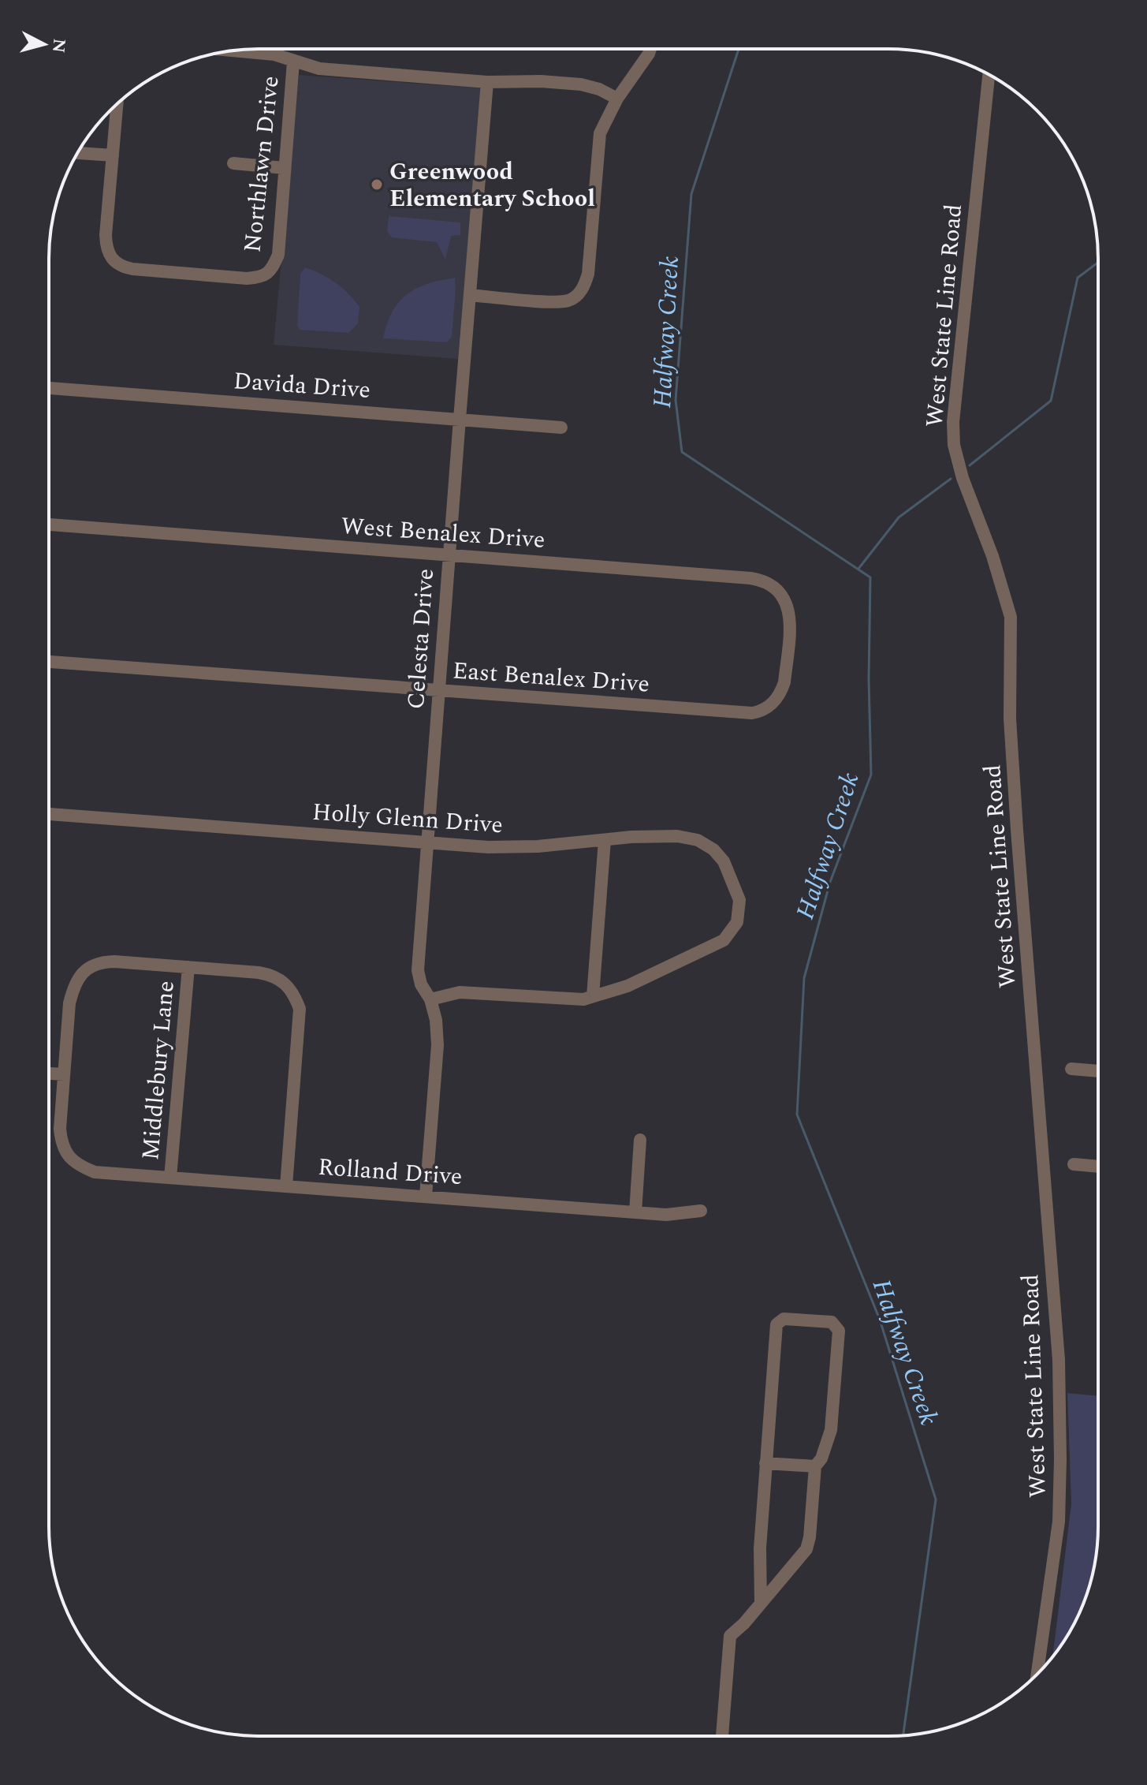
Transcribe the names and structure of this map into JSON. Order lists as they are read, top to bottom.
{
  "streets": {
    "street": [
      "Northlawn Drive",
      "West State Line Road",
      "Davida Drive",
      "West Benalex Drive",
      "Celesta Drive",
      "East Benalex Drive",
      "Holly Glenn Drive",
      "Middlebury Lane",
      "Rolland Drive"
    ]
  },
  "crossings": [
    ["Davida Drive", "Celesta Drive"],
    ["West Benalex Drive", "Celesta Drive"],
    ["West Benalex Drive", "East Benalex Drive"],
    ["Celesta Drive", "East Benalex Drive"],
    ["Celesta Drive", "Holly Glenn Drive"],
    ["Celesta Drive", "Rolland Drive"],
    ["Middlebury Lane", "Rolland Drive"]
  ],
  "water": ["Halfway Creek"],
  "places": ["Greenwood Elementary School"],
  "north": "right"
}
